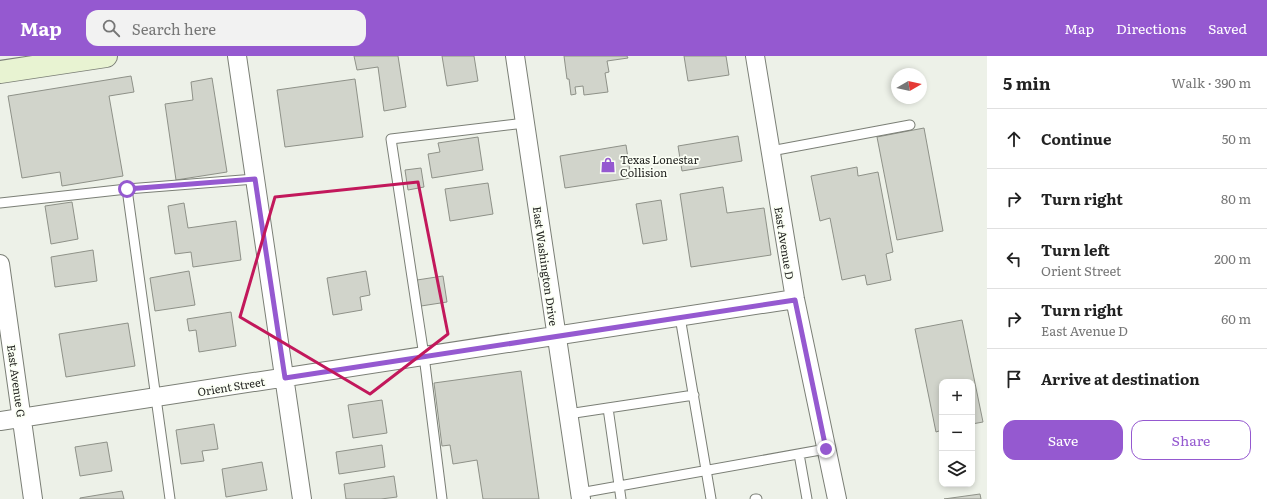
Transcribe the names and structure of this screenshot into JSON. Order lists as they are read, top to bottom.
{
  "streets": {
    "street": [
      "East Avenue D",
      "East Washington Drive",
      "East Avenue G",
      "Orient Street"
    ]
  },
  "crossings": [
    ["East Avenue D", "Orient Street"],
    ["East Washington Drive", "Orient Street"],
    ["East Avenue G", "Orient Street"]
  ],
  "places": {
    "shop": ["Texas Lonestar Collision"]
  },
  "north": "right",
  "page": {
    "header": "Map",
    "search": "Search here",
    "nav": ["Map", "Directions", "Saved"],
    "heading": ["5 min", "Walk · 390 m"],
    "list": [
      ["Continue", "50 m"],
      ["Turn right", "80 m"],
      ["Turn left", "Orient Street", "200 m"],
      ["Turn right", "East Avenue D", "60 m"],
      "Arrive at destination"
    ],
    "map_buttons": ["+", "−"],
    "buttons": ["Save", "Share"]
  }
}
